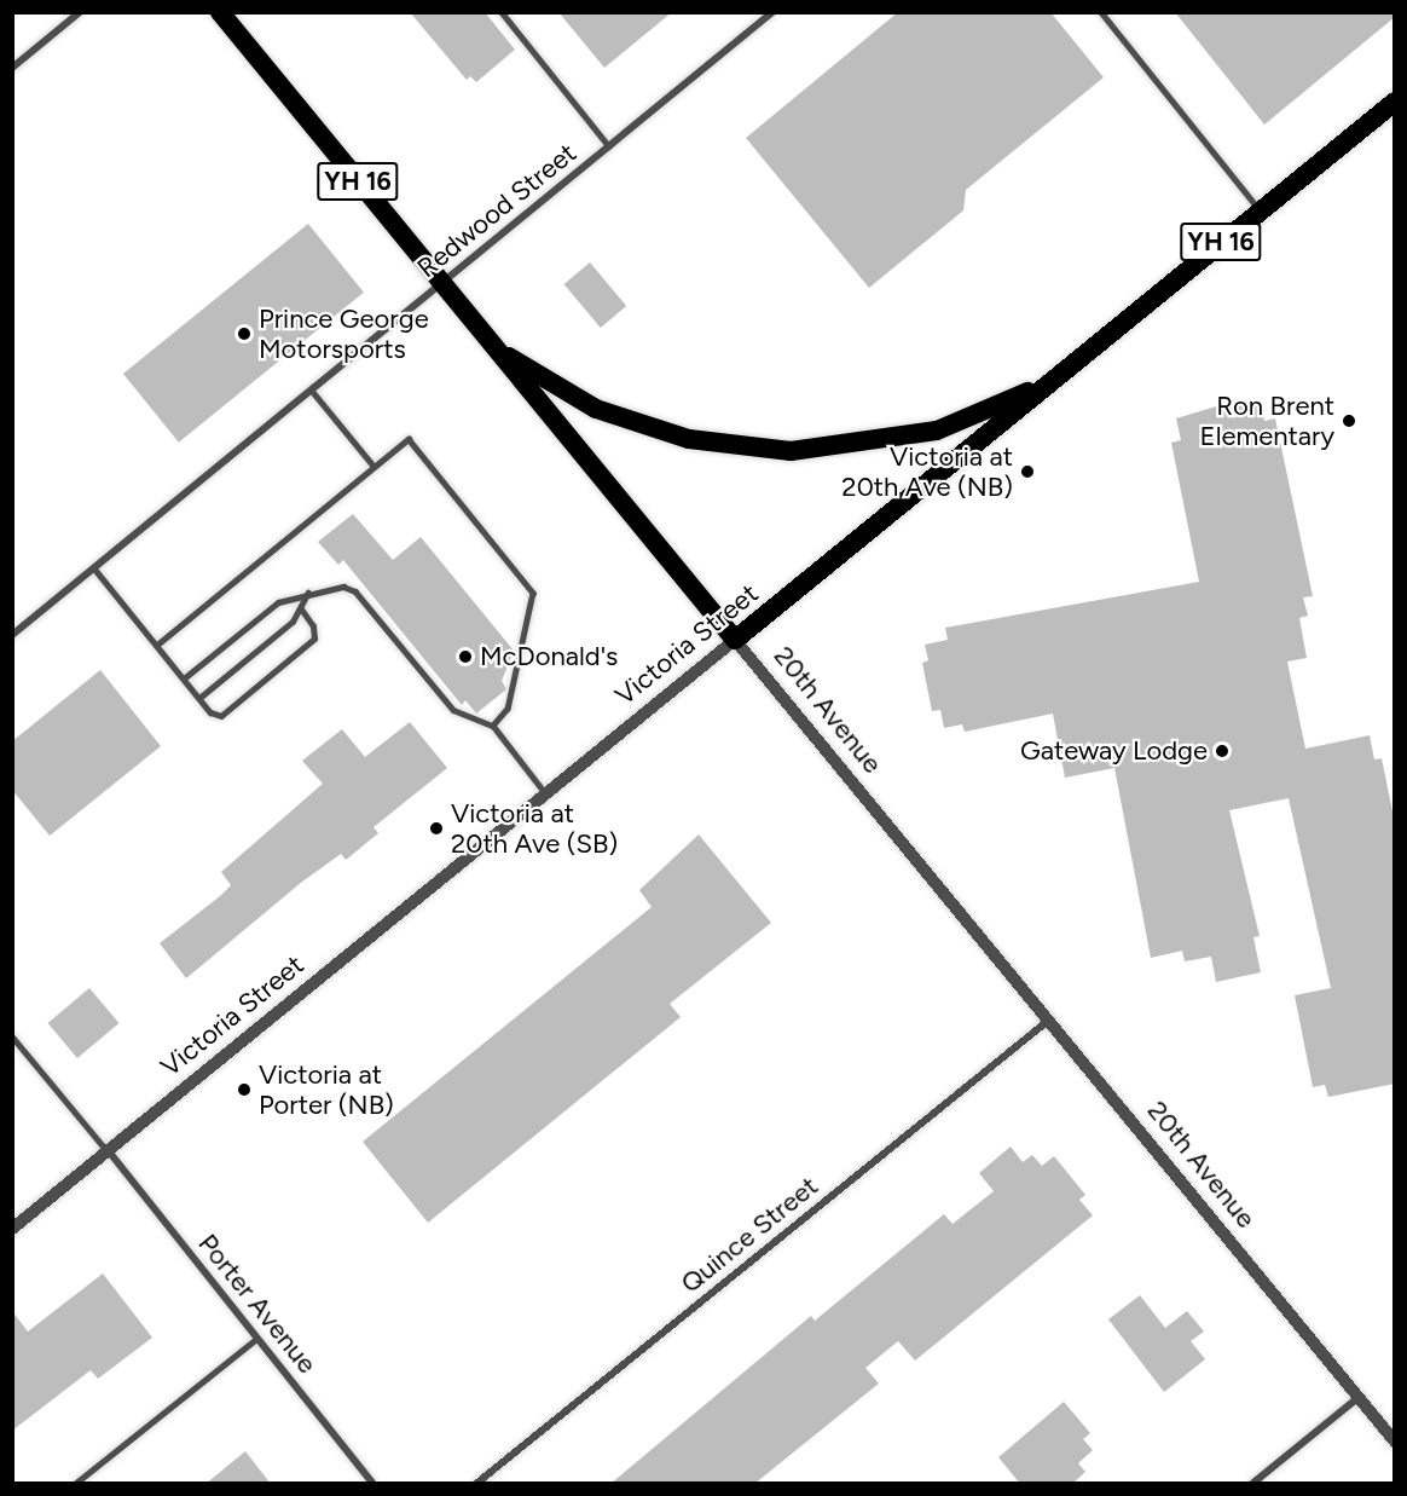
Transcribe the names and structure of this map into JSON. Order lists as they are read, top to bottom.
{
  "streets": {
    "highway": ["YH 16", "Victoria Street", "20th Avenue"],
    "street": ["Redwood Street", "Quince Street", "Porter Avenue"]
  },
  "crossings": [
    ["Redwood Street", "20th Avenue"],
    ["Victoria Street", "20th Avenue"],
    ["Victoria Street", "Porter Avenue"],
    ["20th Avenue", "Quince Street"]
  ],
  "places": [
    "Prince George Motorsports",
    "Ron Brent Elementary",
    "Victoria at 20th Ave (NB)",
    "McDonald's",
    "Gateway Lodge",
    "Victoria at 20th Ave (SB)",
    "Victoria at Porter (NB)"
  ]
}
